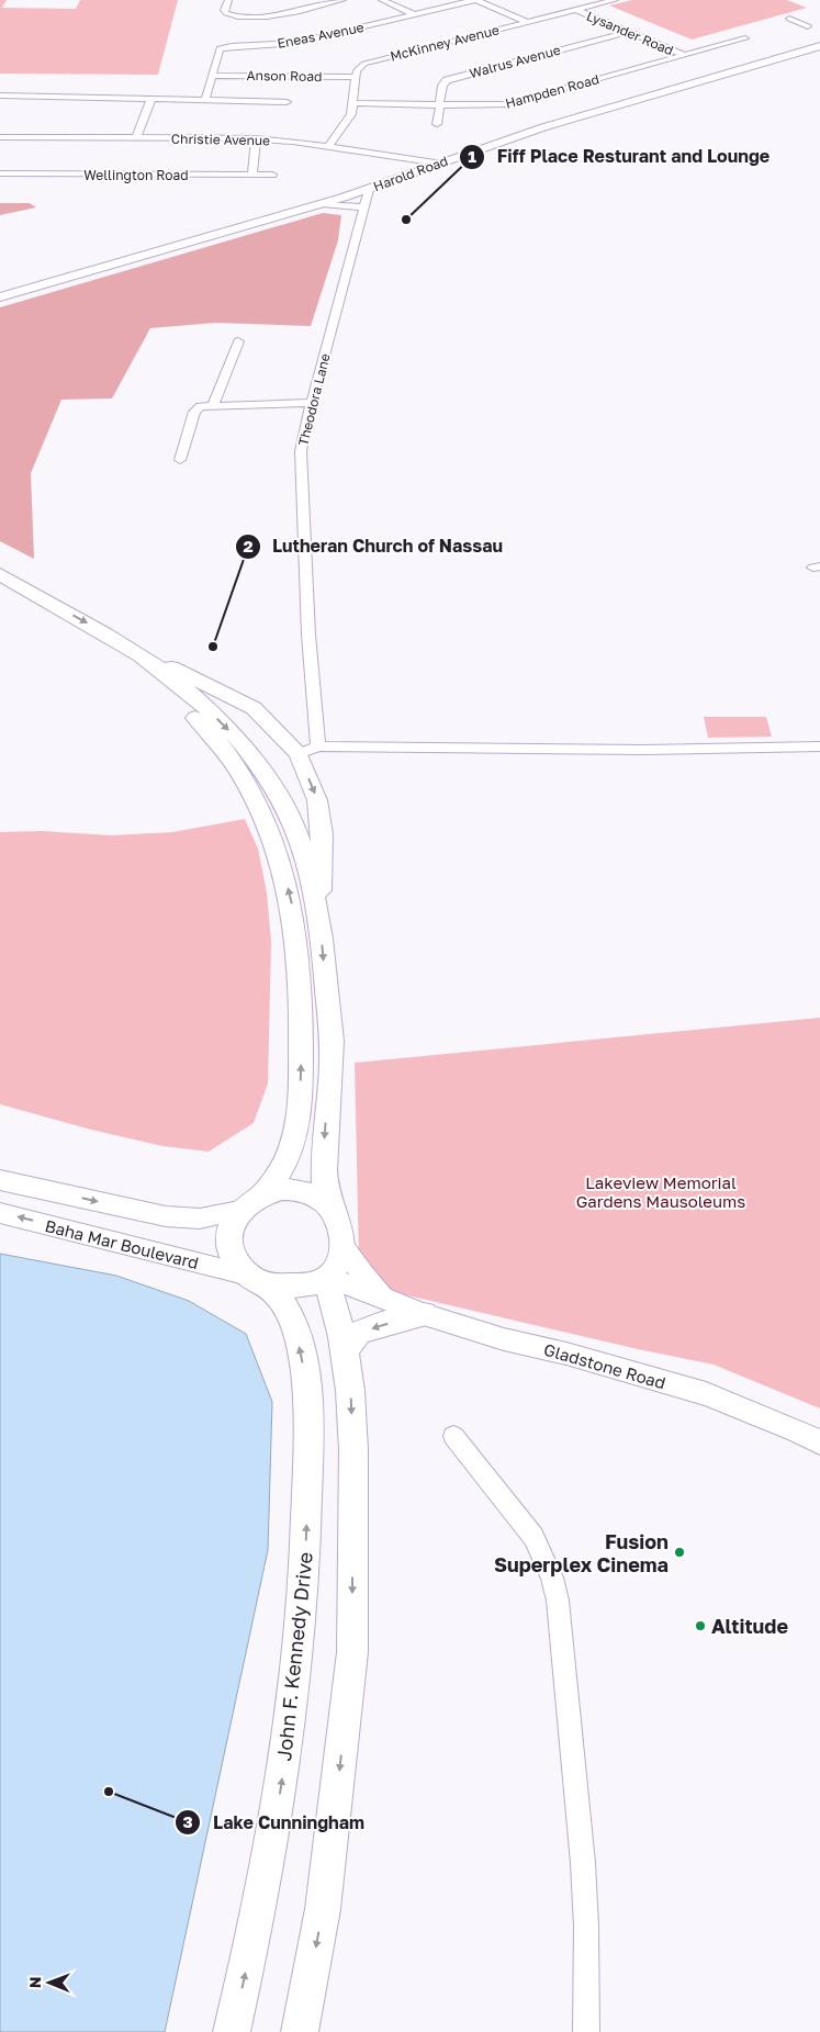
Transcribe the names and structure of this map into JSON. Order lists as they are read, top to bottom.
{
  "streets": {
    "highway": ["John F. Kennedy Drive"],
    "main road": ["Harold Road", "Baha Mar Boulevard", "Gladstone Road"],
    "street": [
      "Lysander Road",
      "Eneas Avenue",
      "McKinney Avenue",
      "Walrus Avenue",
      "Anson Road",
      "Hampden Road",
      "Christie Avenue",
      "Wellington Road",
      "Theodora Lane"
    ]
  },
  "crossings": [
    ["Lysander Road", "McKinney Avenue"],
    ["Lysander Road", "Walrus Avenue"],
    ["Lysander Road", "Hampden Road"],
    ["Eneas Avenue", "Anson Road"],
    ["McKinney Avenue", "Anson Road"],
    ["Walrus Avenue", "Hampden Road"],
    ["Christie Avenue", "Harold Road"],
    ["Harold Road", "Theodora Lane"],
    ["Baha Mar Boulevard", "Gladstone Road"],
    ["Baha Mar Boulevard", "John F. Kennedy Drive"],
    ["Gladstone Road", "John F. Kennedy Drive"]
  ],
  "parks": ["Lakeview Memorial Gardens Mausoleums"],
  "places": [
    "Fiff Place Resturant and Lounge",
    "Lutheran Church of Nassau",
    "Fusion Superplex Cinema",
    "Altitude",
    "Lake Cunningham"
  ],
  "north": "left"
}
